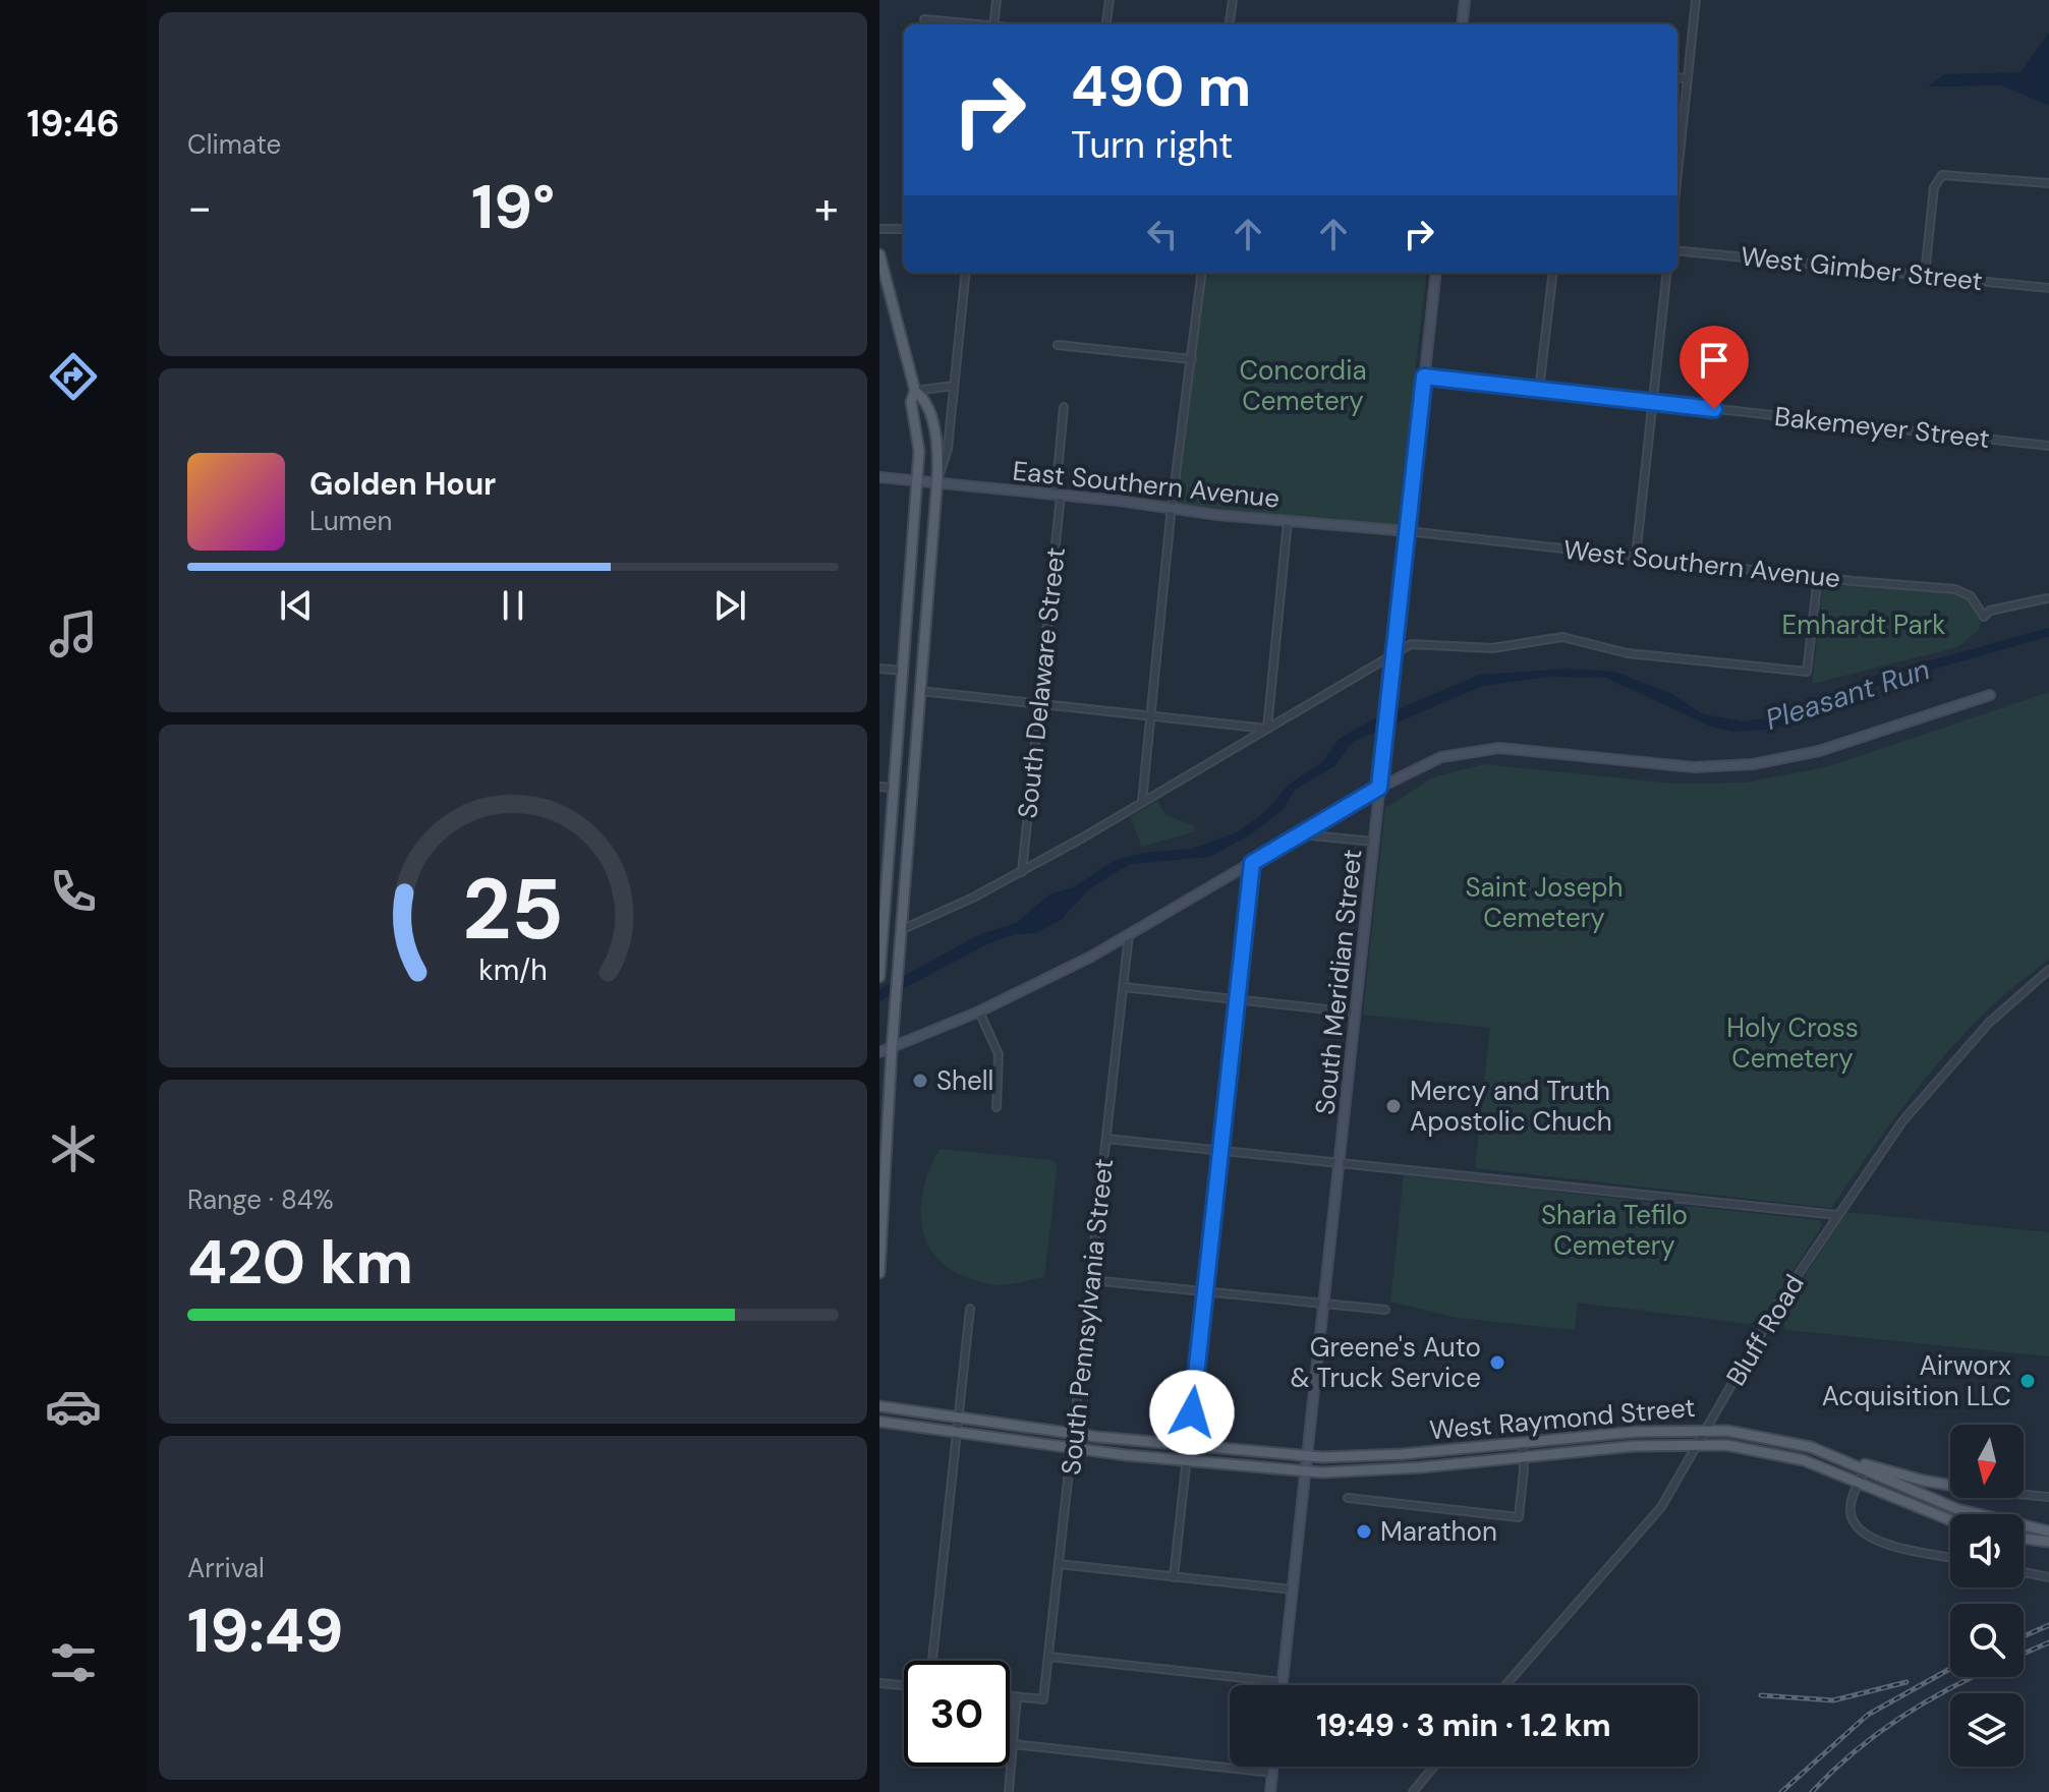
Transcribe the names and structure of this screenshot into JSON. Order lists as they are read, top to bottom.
{
  "streets": {
    "main road": ["West Raymond Street"],
    "street": [
      "West Gimber Street",
      "Bakemeyer Street",
      "East Southern Avenue",
      "West Southern Avenue",
      "South Delaware Street",
      "South Meridian Street",
      "South Pennsylvania Street",
      "Bluff Road"
    ]
  },
  "crossings": [
    ["Bakemeyer Street", "South Meridian Street"],
    ["East Southern Avenue", "West Southern Avenue"],
    ["East Southern Avenue", "South Delaware Street"],
    ["East Southern Avenue", "South Meridian Street"],
    ["West Southern Avenue", "South Meridian Street"],
    ["South Meridian Street", "West Raymond Street"],
    ["South Pennsylvania Street", "West Raymond Street"],
    ["Bluff Road", "West Raymond Street"]
  ],
  "water": ["Pleasant Run"],
  "parks": [
    "Concordia Cemetery",
    "Emhardt Park",
    "Saint Joseph Cemetery",
    "Holy Cross Cemetery",
    "Sharia Tefilo Cemetery"
  ],
  "places": [
    "Shell",
    "Mercy and Truth Apostolic Chuch",
    "Greene's Auto & Truck Service",
    "Airworx Acquisition LLC",
    "Marathon"
  ],
  "north": "bottom",
  "page": {
    "tabs": "19:46",
    "tile": [
      "Climate",
      ["Range · 84%", "420 km"],
      ["Arrival", "19:49"]
    ],
    "turn": ["490 m", "Turn right"],
    "heat": ["−", "19°", "+"],
    "song": ["Golden Hour", "Lumen"],
    "limit": "30",
    "trip": "19:49 · 3 min · 1.2 km",
    "gauge": ["25", "km/h"]
  }
}
